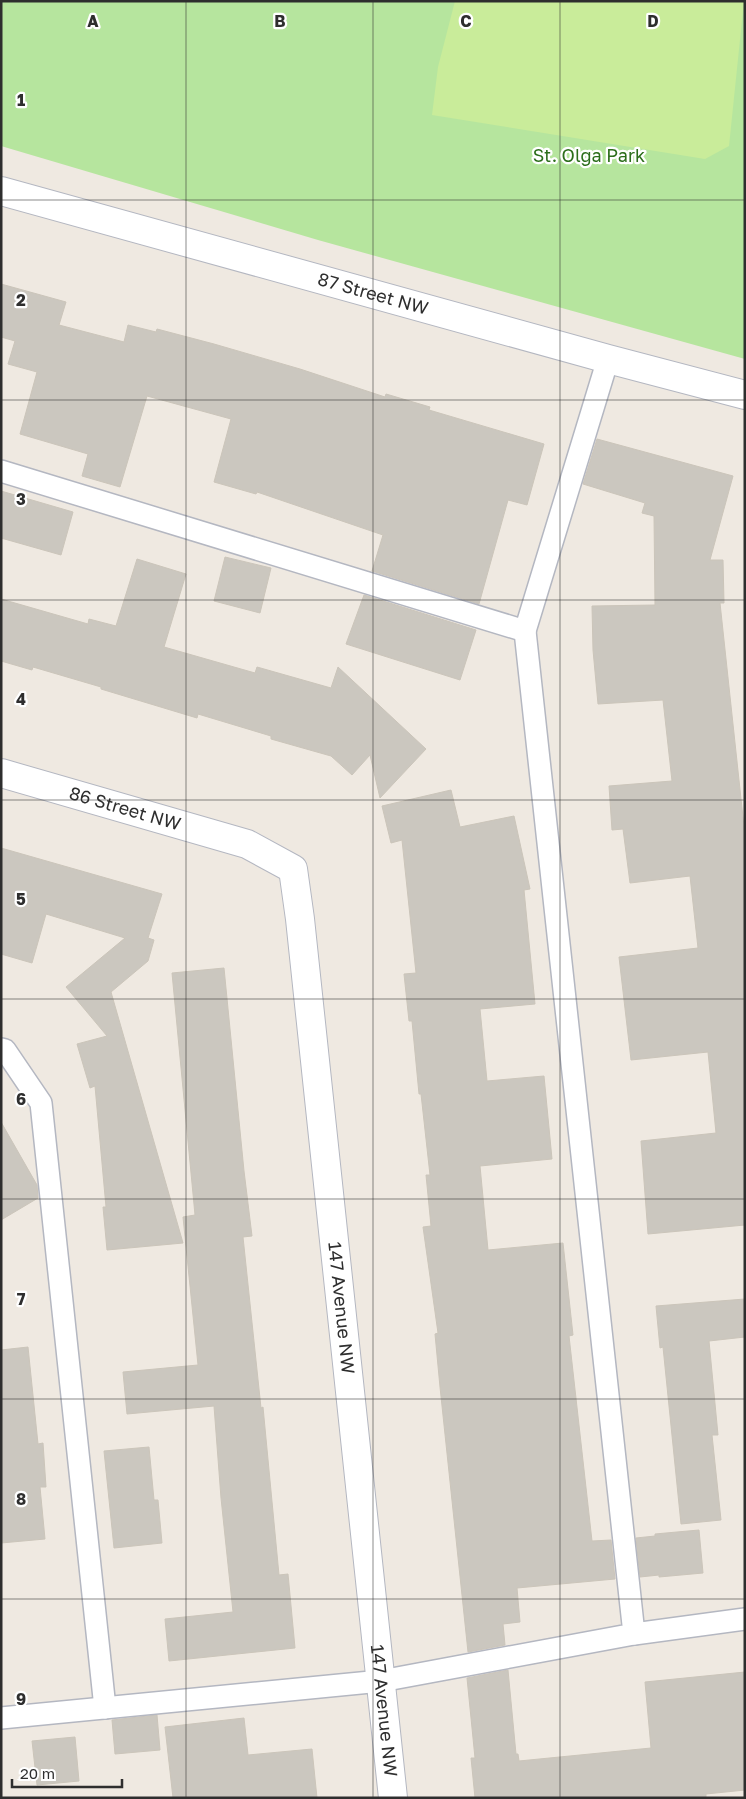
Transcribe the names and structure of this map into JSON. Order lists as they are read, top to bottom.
{
  "streets": {
    "street": ["87 Street NW", "86 Street NW", "147 Avenue NW"]
  },
  "crossings": [
    ["86 Street NW", "147 Avenue NW"]
  ],
  "parks": ["St. Olga Park"],
  "scale_bar": "20 m",
  "grid": {
    "columns": [
      "A",
      "B",
      "C",
      "D"
    ],
    "rows": [
      "1",
      "2",
      "3",
      "4",
      "5",
      "6",
      "7",
      "8",
      "9"
    ]
  }
}
